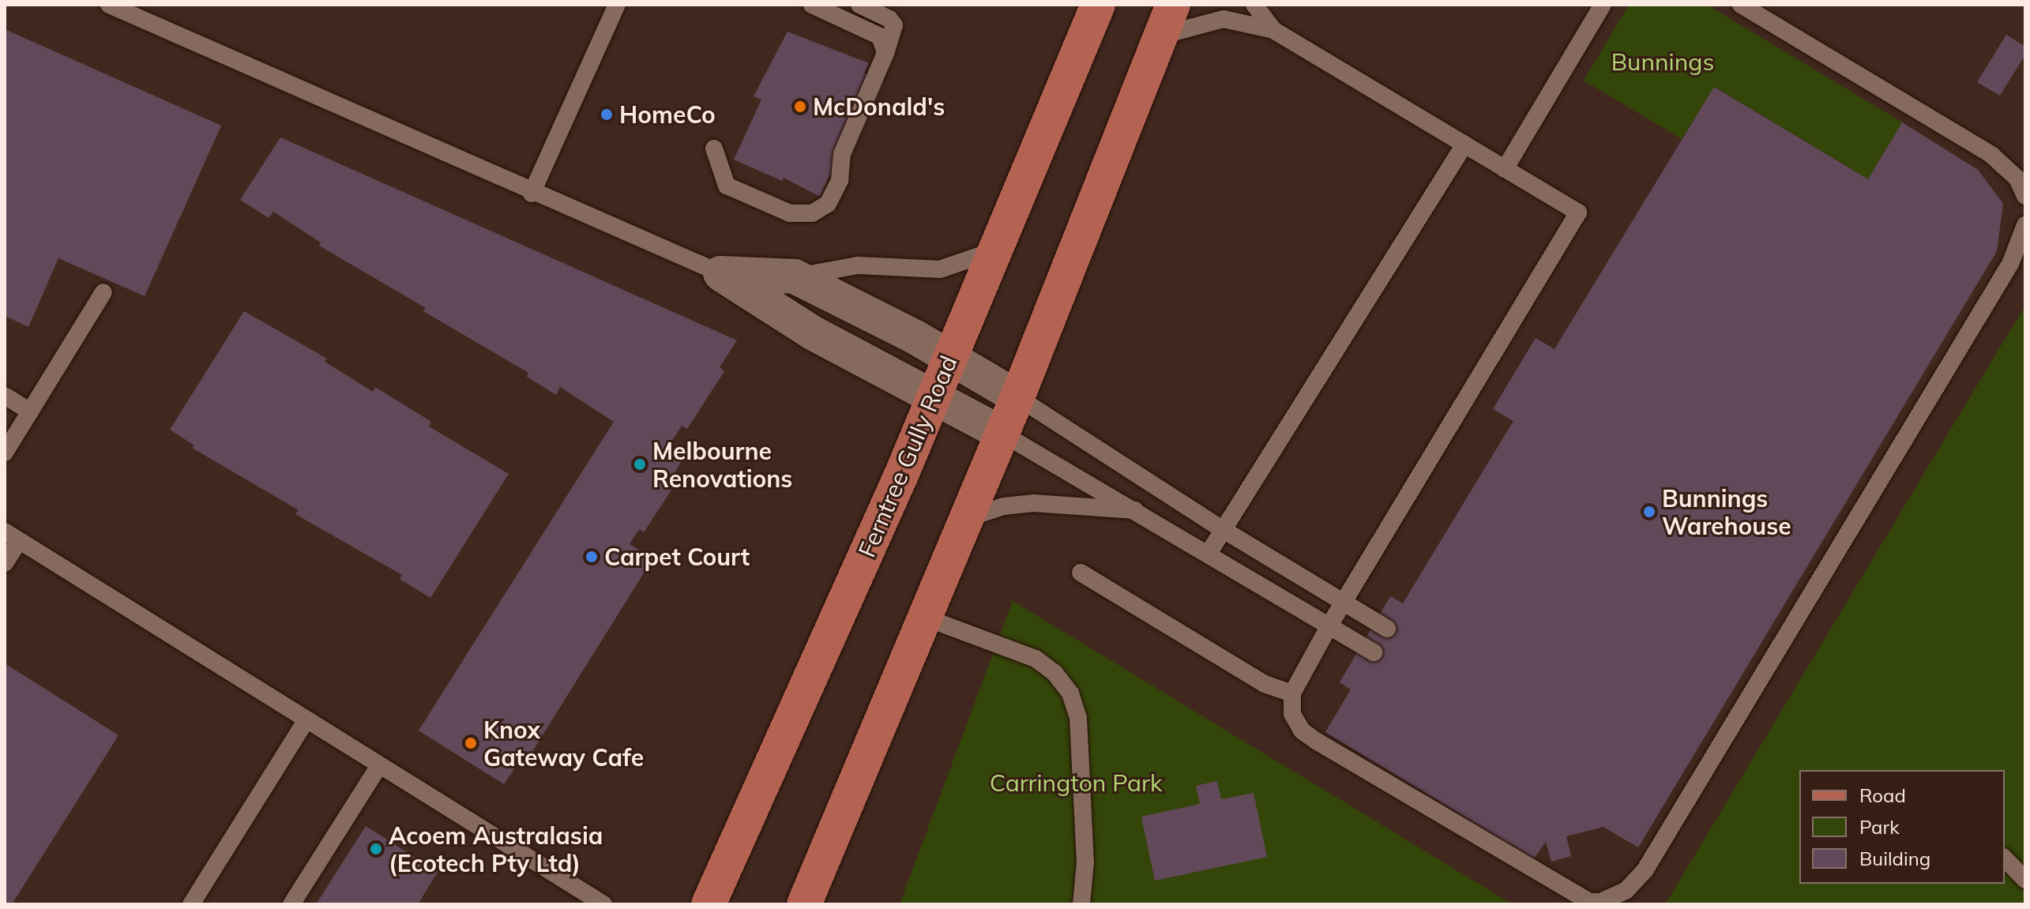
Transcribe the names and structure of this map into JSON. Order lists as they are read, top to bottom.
{
  "streets": {
    "main road": ["Ferntree Gully Road"]
  },
  "parks": ["Bunnings", "Carrington Park"],
  "places": [
    "McDonald's",
    "HomeCo",
    "Melbourne Renovations",
    "Bunnings Warehouse",
    "Carpet Court",
    "Knox Gateway Cafe",
    "Acoem Australasia (Ecotech Pty Ltd)"
  ],
  "legend": ["Road", "Park", "Building"]
}
